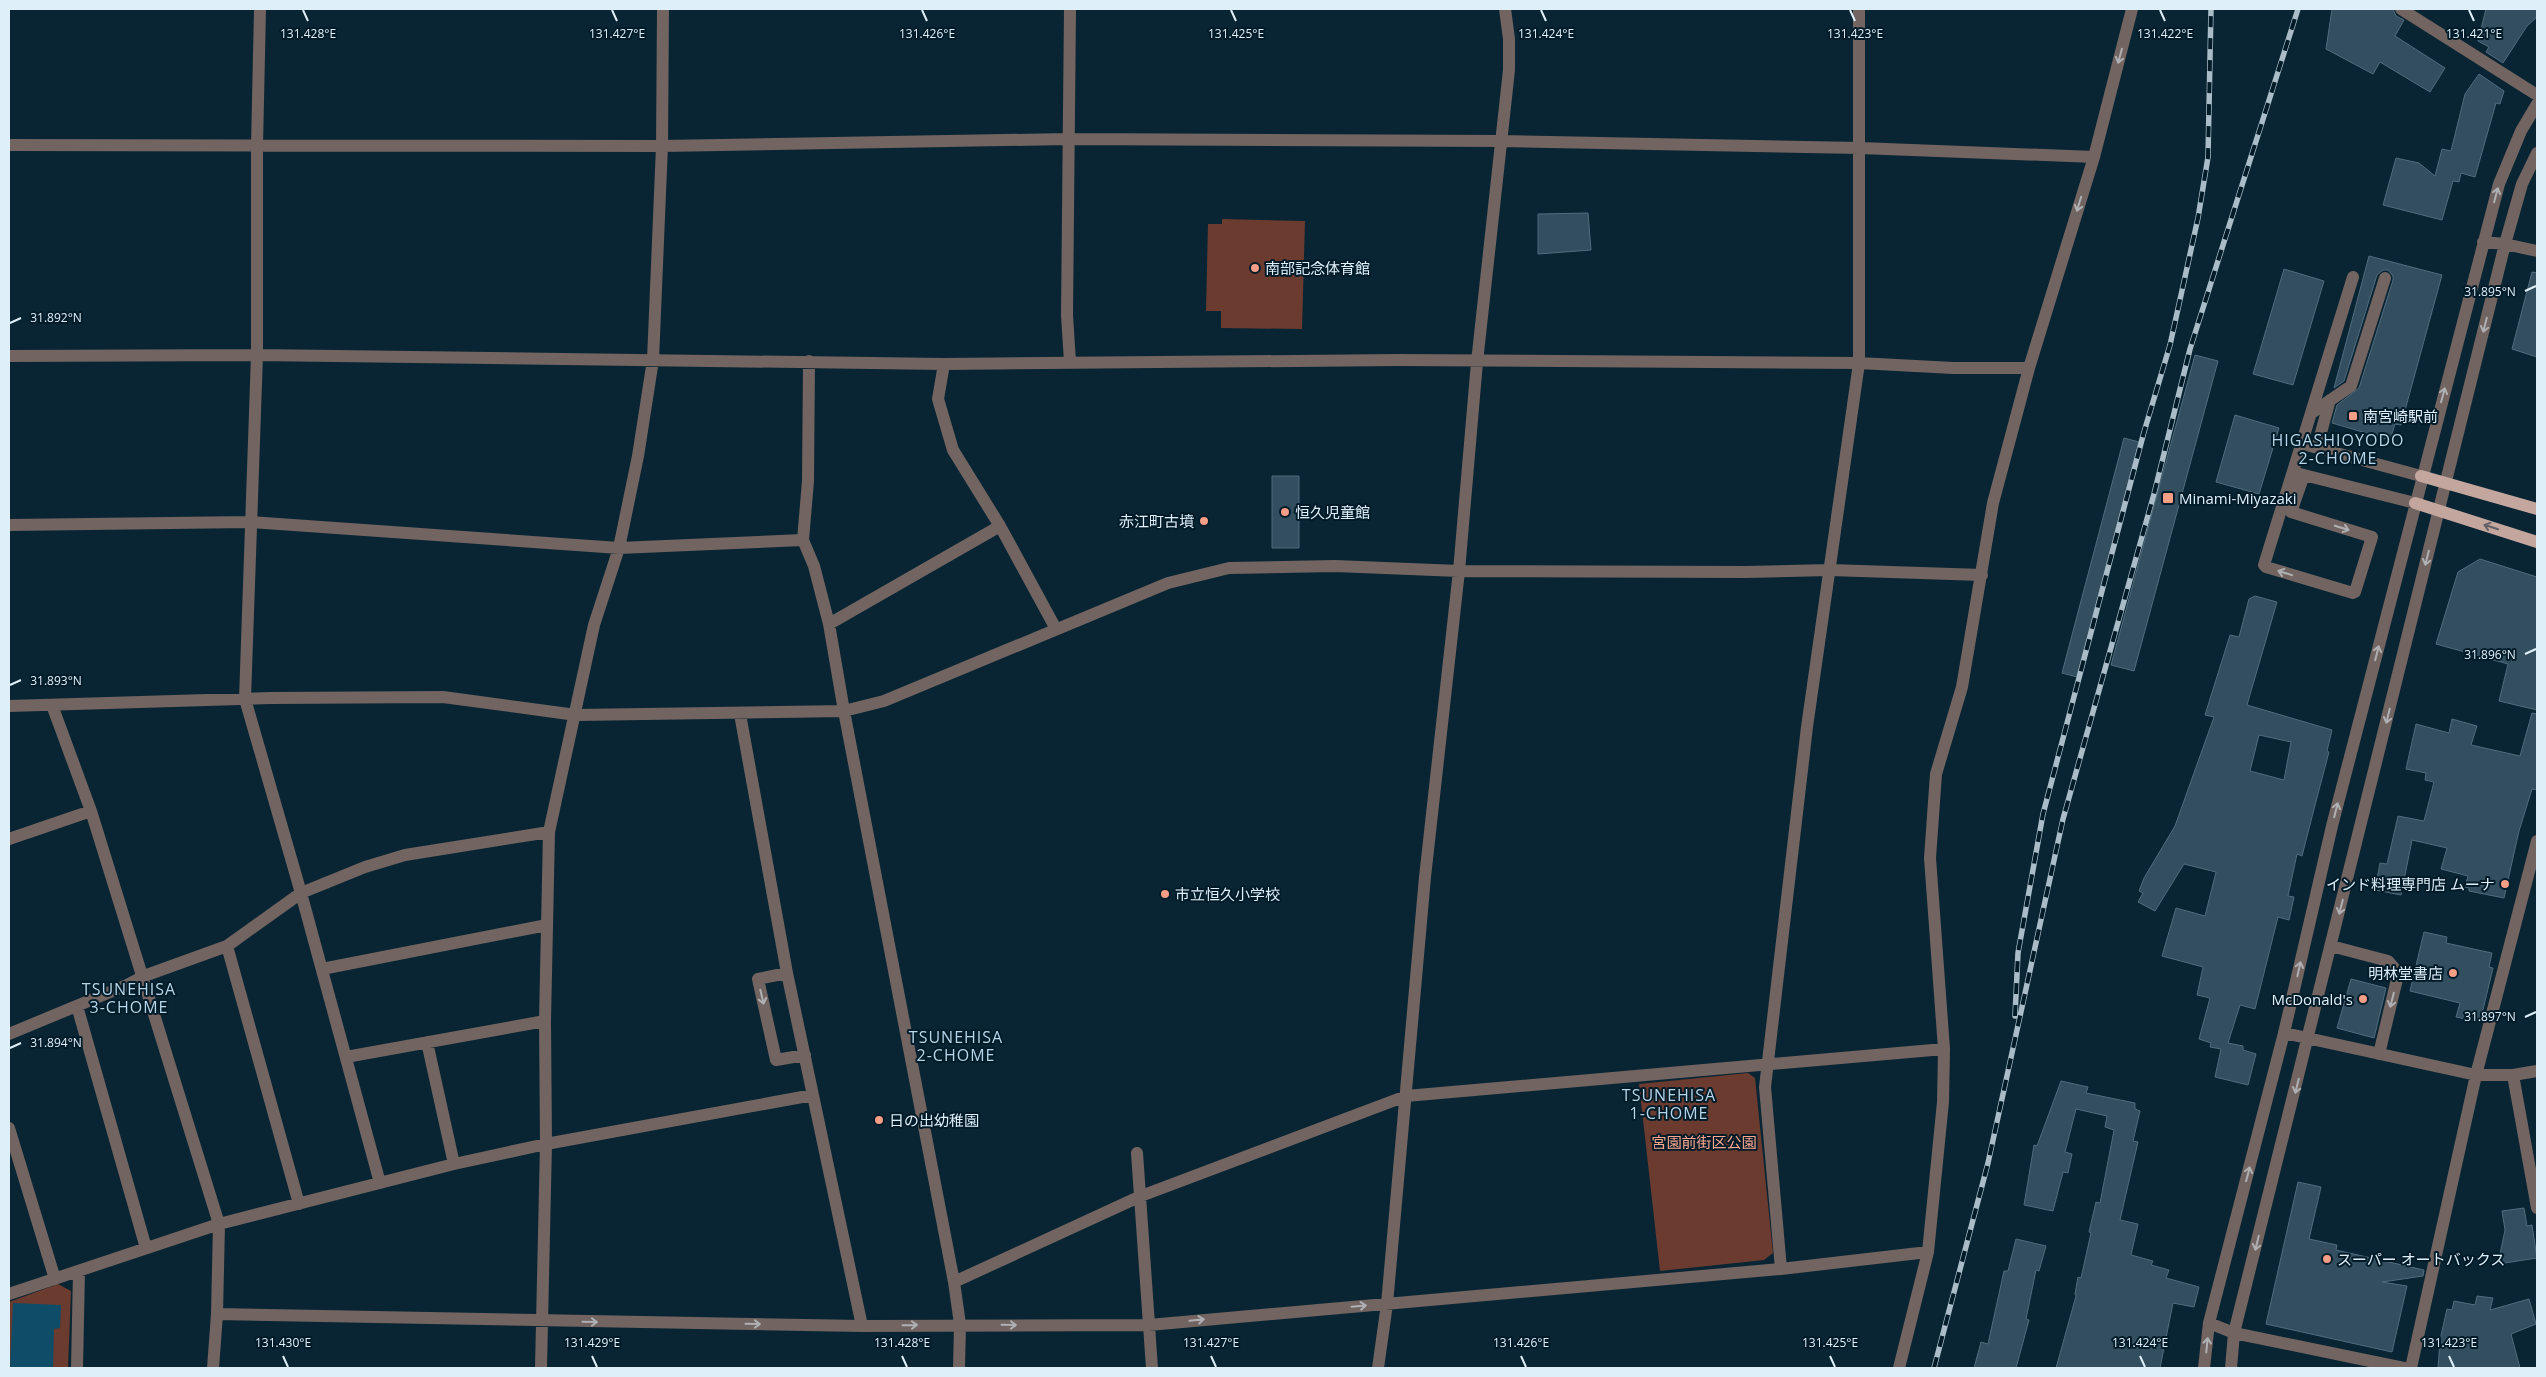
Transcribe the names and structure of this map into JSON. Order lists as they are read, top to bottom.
{
  "districts": [
    "HIGASHIOYODO 2-CHOME",
    "TSUNEHISA 3-CHOME",
    "TSUNEHISA 2-CHOME",
    "TSUNEHISA 1-CHOME"
  ],
  "parks": ["宮園前街区公園"],
  "places": {
    "other": [
      "南部記念体育館",
      "恒久児童館",
      "赤江町古墳",
      "インド料理専門店 ムーナ",
      "市立恒久小学校",
      "明林堂書店",
      "McDonald's",
      "日の出幼稚園",
      "スーパー オートバックス"
    ],
    "transit": ["南宮崎駅前", "Minami-Miyazaki"]
  },
  "coordinates": [
    "131.428°E",
    "131.427°E",
    "131.426°E",
    "131.425°E",
    "131.424°E",
    "131.423°E",
    "131.422°E",
    "131.421°E",
    "31.895°N",
    "31.892°N",
    "31.896°N",
    "31.893°N",
    "31.897°N",
    "31.894°N",
    "131.430°E",
    "131.429°E"
  ]
}
